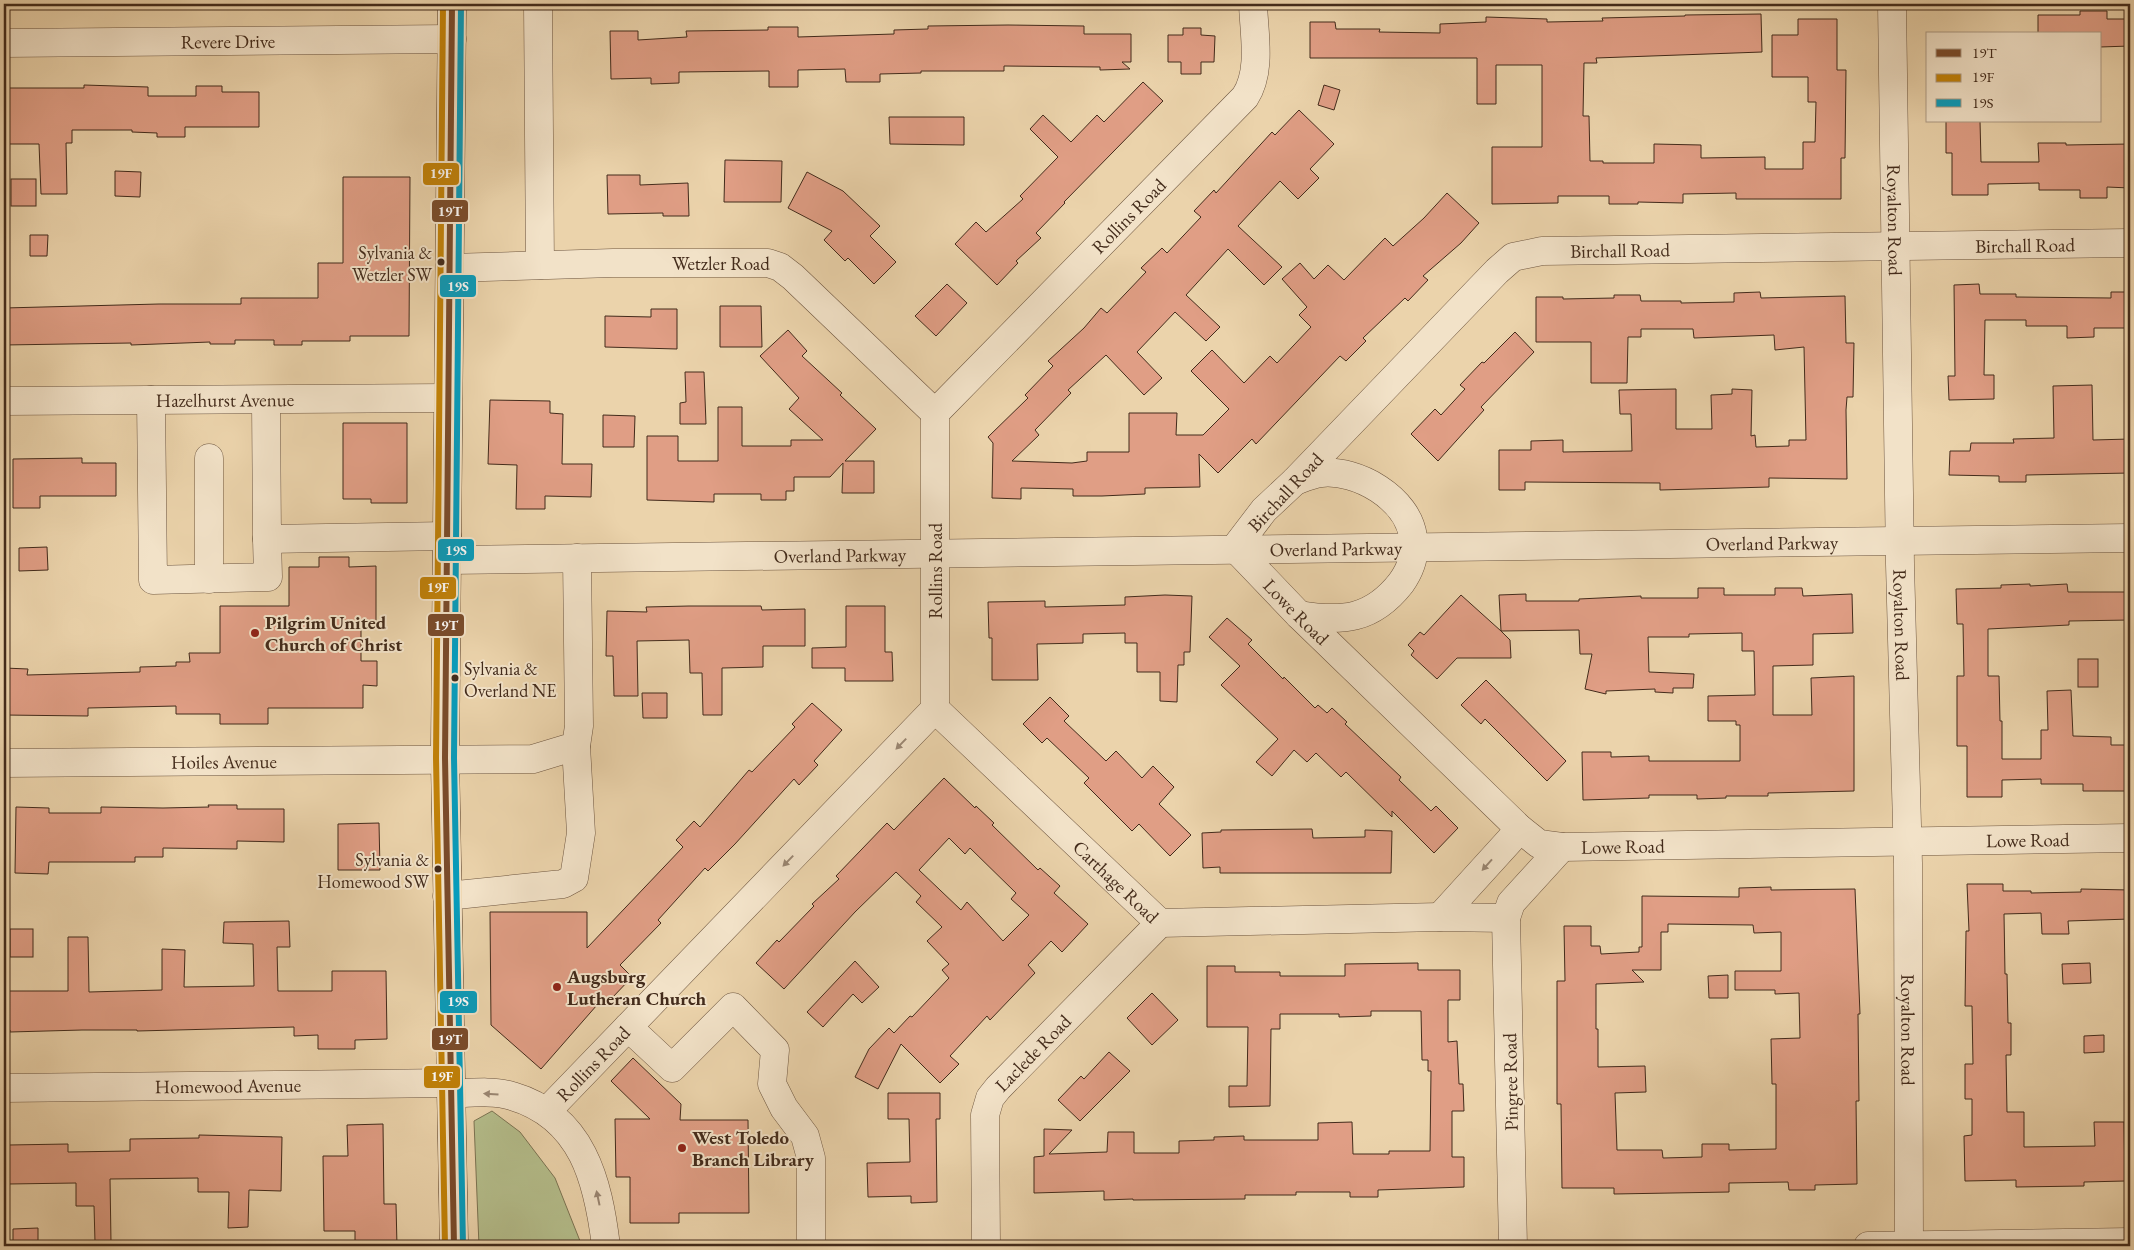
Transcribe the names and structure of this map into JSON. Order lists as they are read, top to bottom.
{
  "streets": {
    "street": [
      "Revere Drive",
      "Rollins Road",
      "Royalton Road",
      "Birchall Road",
      "Wetzler Road",
      "Hazelhurst Avenue",
      "Overland Parkway",
      "Lowe Road",
      "Hoiles Avenue",
      "Carthage Road",
      "Laclede Road",
      "Pingree Road",
      "Homewood Avenue"
    ]
  },
  "crossings": [
    ["Rollins Road", "Wetzler Road"],
    ["Rollins Road", "Overland Parkway"],
    ["Rollins Road", "Carthage Road"],
    ["Rollins Road", "Homewood Avenue"],
    ["Royalton Road", "Birchall Road"],
    ["Royalton Road", "Overland Parkway"],
    ["Royalton Road", "Lowe Road"],
    ["Birchall Road", "Overland Parkway"],
    ["Birchall Road", "Lowe Road"],
    ["Overland Parkway", "Lowe Road"],
    ["Lowe Road", "Pingree Road"],
    ["Carthage Road", "Laclede Road"]
  ],
  "places": [
    "Sylvania & Wetzler SW",
    "Pilgrim United Church of Christ",
    "Sylvania & Overland NE",
    "Sylvania & Homewood SW",
    "Augsburg Lutheran Church",
    "West Toledo Branch Library"
  ],
  "lines": ["transit line 19T", "transit line 19F", "transit line 19S"],
  "legend": ["19T", "19F", "19S"]
}
